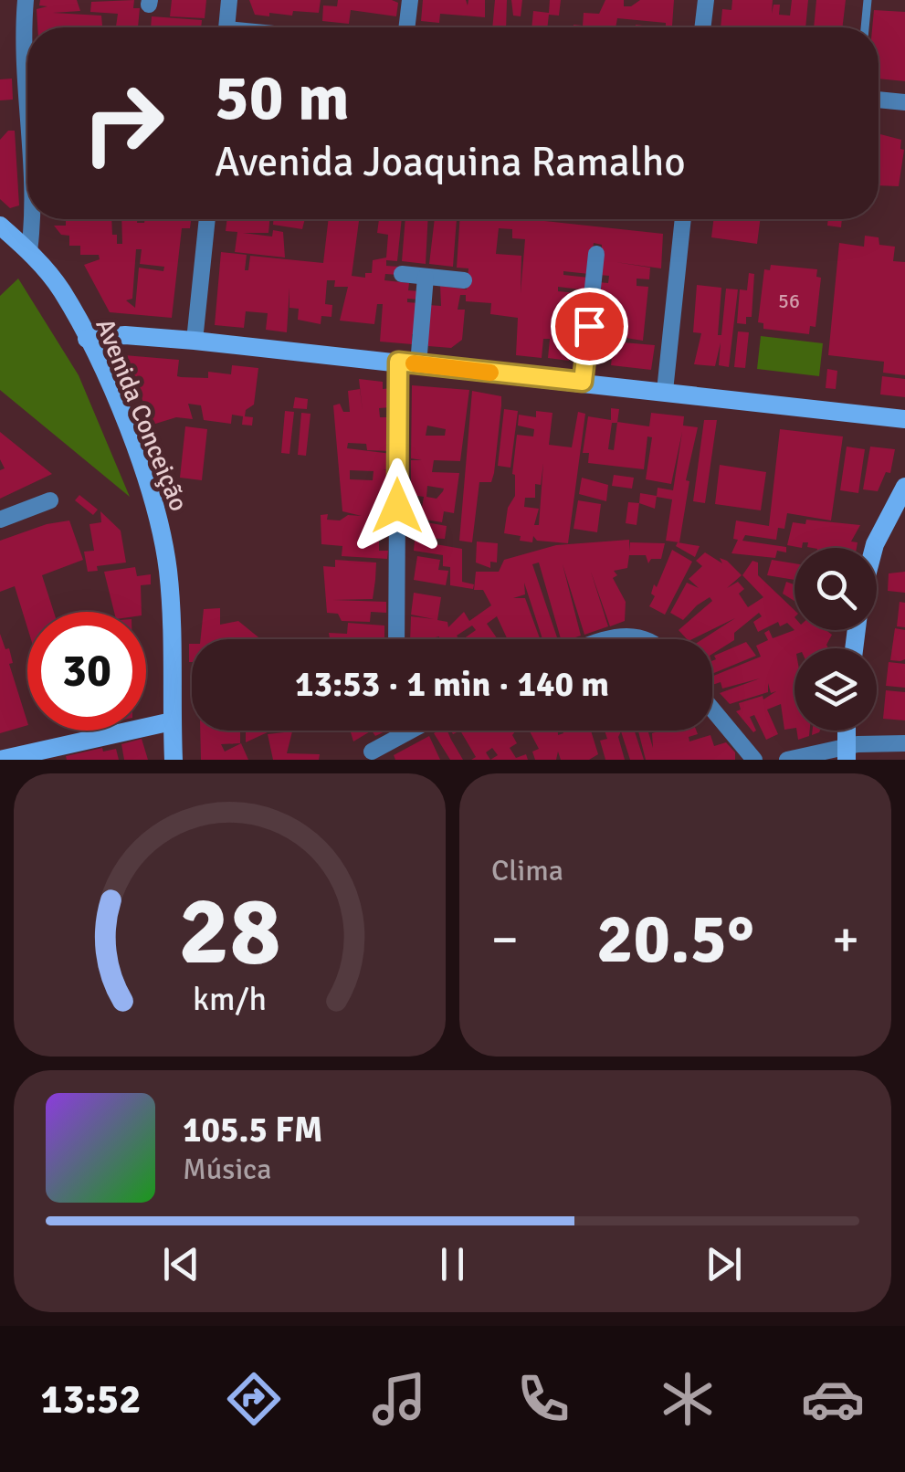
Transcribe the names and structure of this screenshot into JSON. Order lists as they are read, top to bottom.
{
  "streets": {
    "main road": ["Avenida Conceição"]
  },
  "house_numbers": ["56"],
  "page": {
    "turn": ["50 m", "Avenida Joaquina Ramalho"],
    "limit": "30",
    "trip": "13:53 · 1 min · 140 m",
    "tile": "Clima",
    "heat": ["−", "20.5°", "+"],
    "song": ["105.5 FM", "Música"],
    "tabs": "13:52",
    "gauge": ["28", "km/h"]
  }
}
